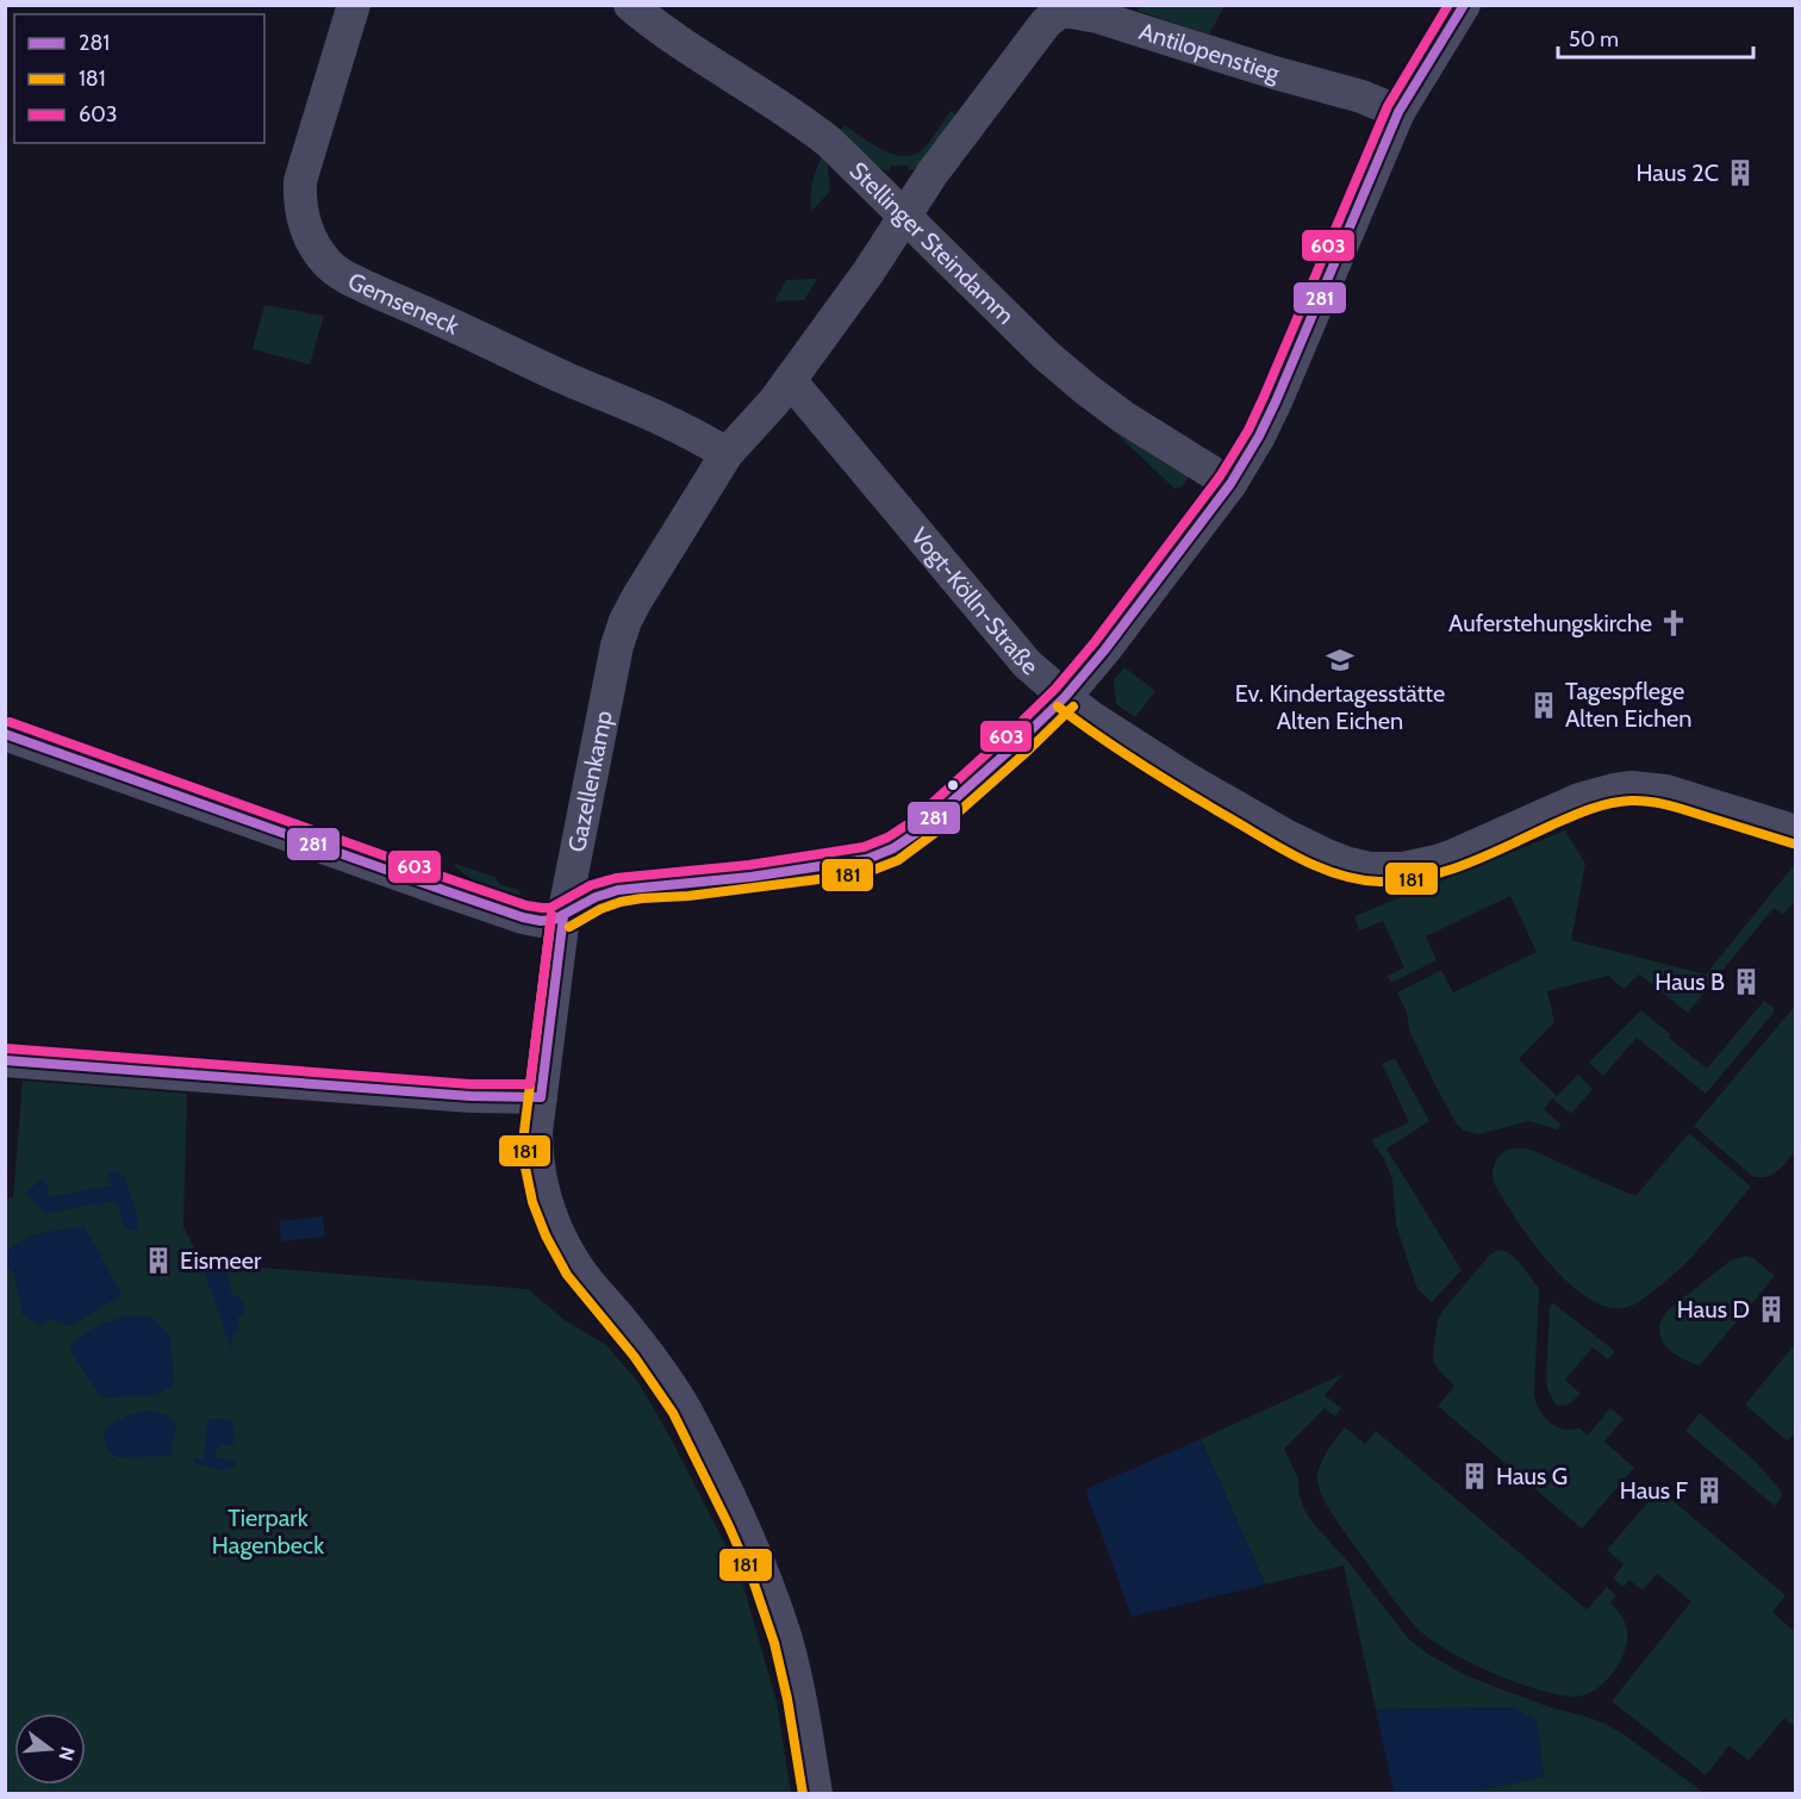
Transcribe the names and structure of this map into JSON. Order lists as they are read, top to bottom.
{
  "streets": {
    "street": [
      "Antilopenstieg",
      "Stellinger Steindamm",
      "Gemseneck",
      "Vogt-Kölln-Straße",
      "Gazellenkamp"
    ]
  },
  "crossings": [
    ["Antilopenstieg", "Stellinger Steindamm"],
    ["Antilopenstieg", "Gazellenkamp"],
    ["Stellinger Steindamm", "Gazellenkamp"],
    ["Gemseneck", "Gazellenkamp"],
    ["Vogt-Kölln-Straße", "Gazellenkamp"]
  ],
  "parks": ["Tierpark Hagenbeck"],
  "places": {
    "building": [
      "Haus 2C",
      "Tagespflege Alten Eichen",
      "Haus B",
      "Eismeer",
      "Haus D",
      "Haus G",
      "Haus F"
    ],
    "church": ["Auferstehungskirche"],
    "school or university": ["Ev. Kindertagesstätte Alten Eichen"]
  },
  "lines": ["transit line 281", "transit line 603", "transit line 181"],
  "legend": ["281", "181", "603"],
  "scale_bar": "50 m",
  "north": "right"
}
